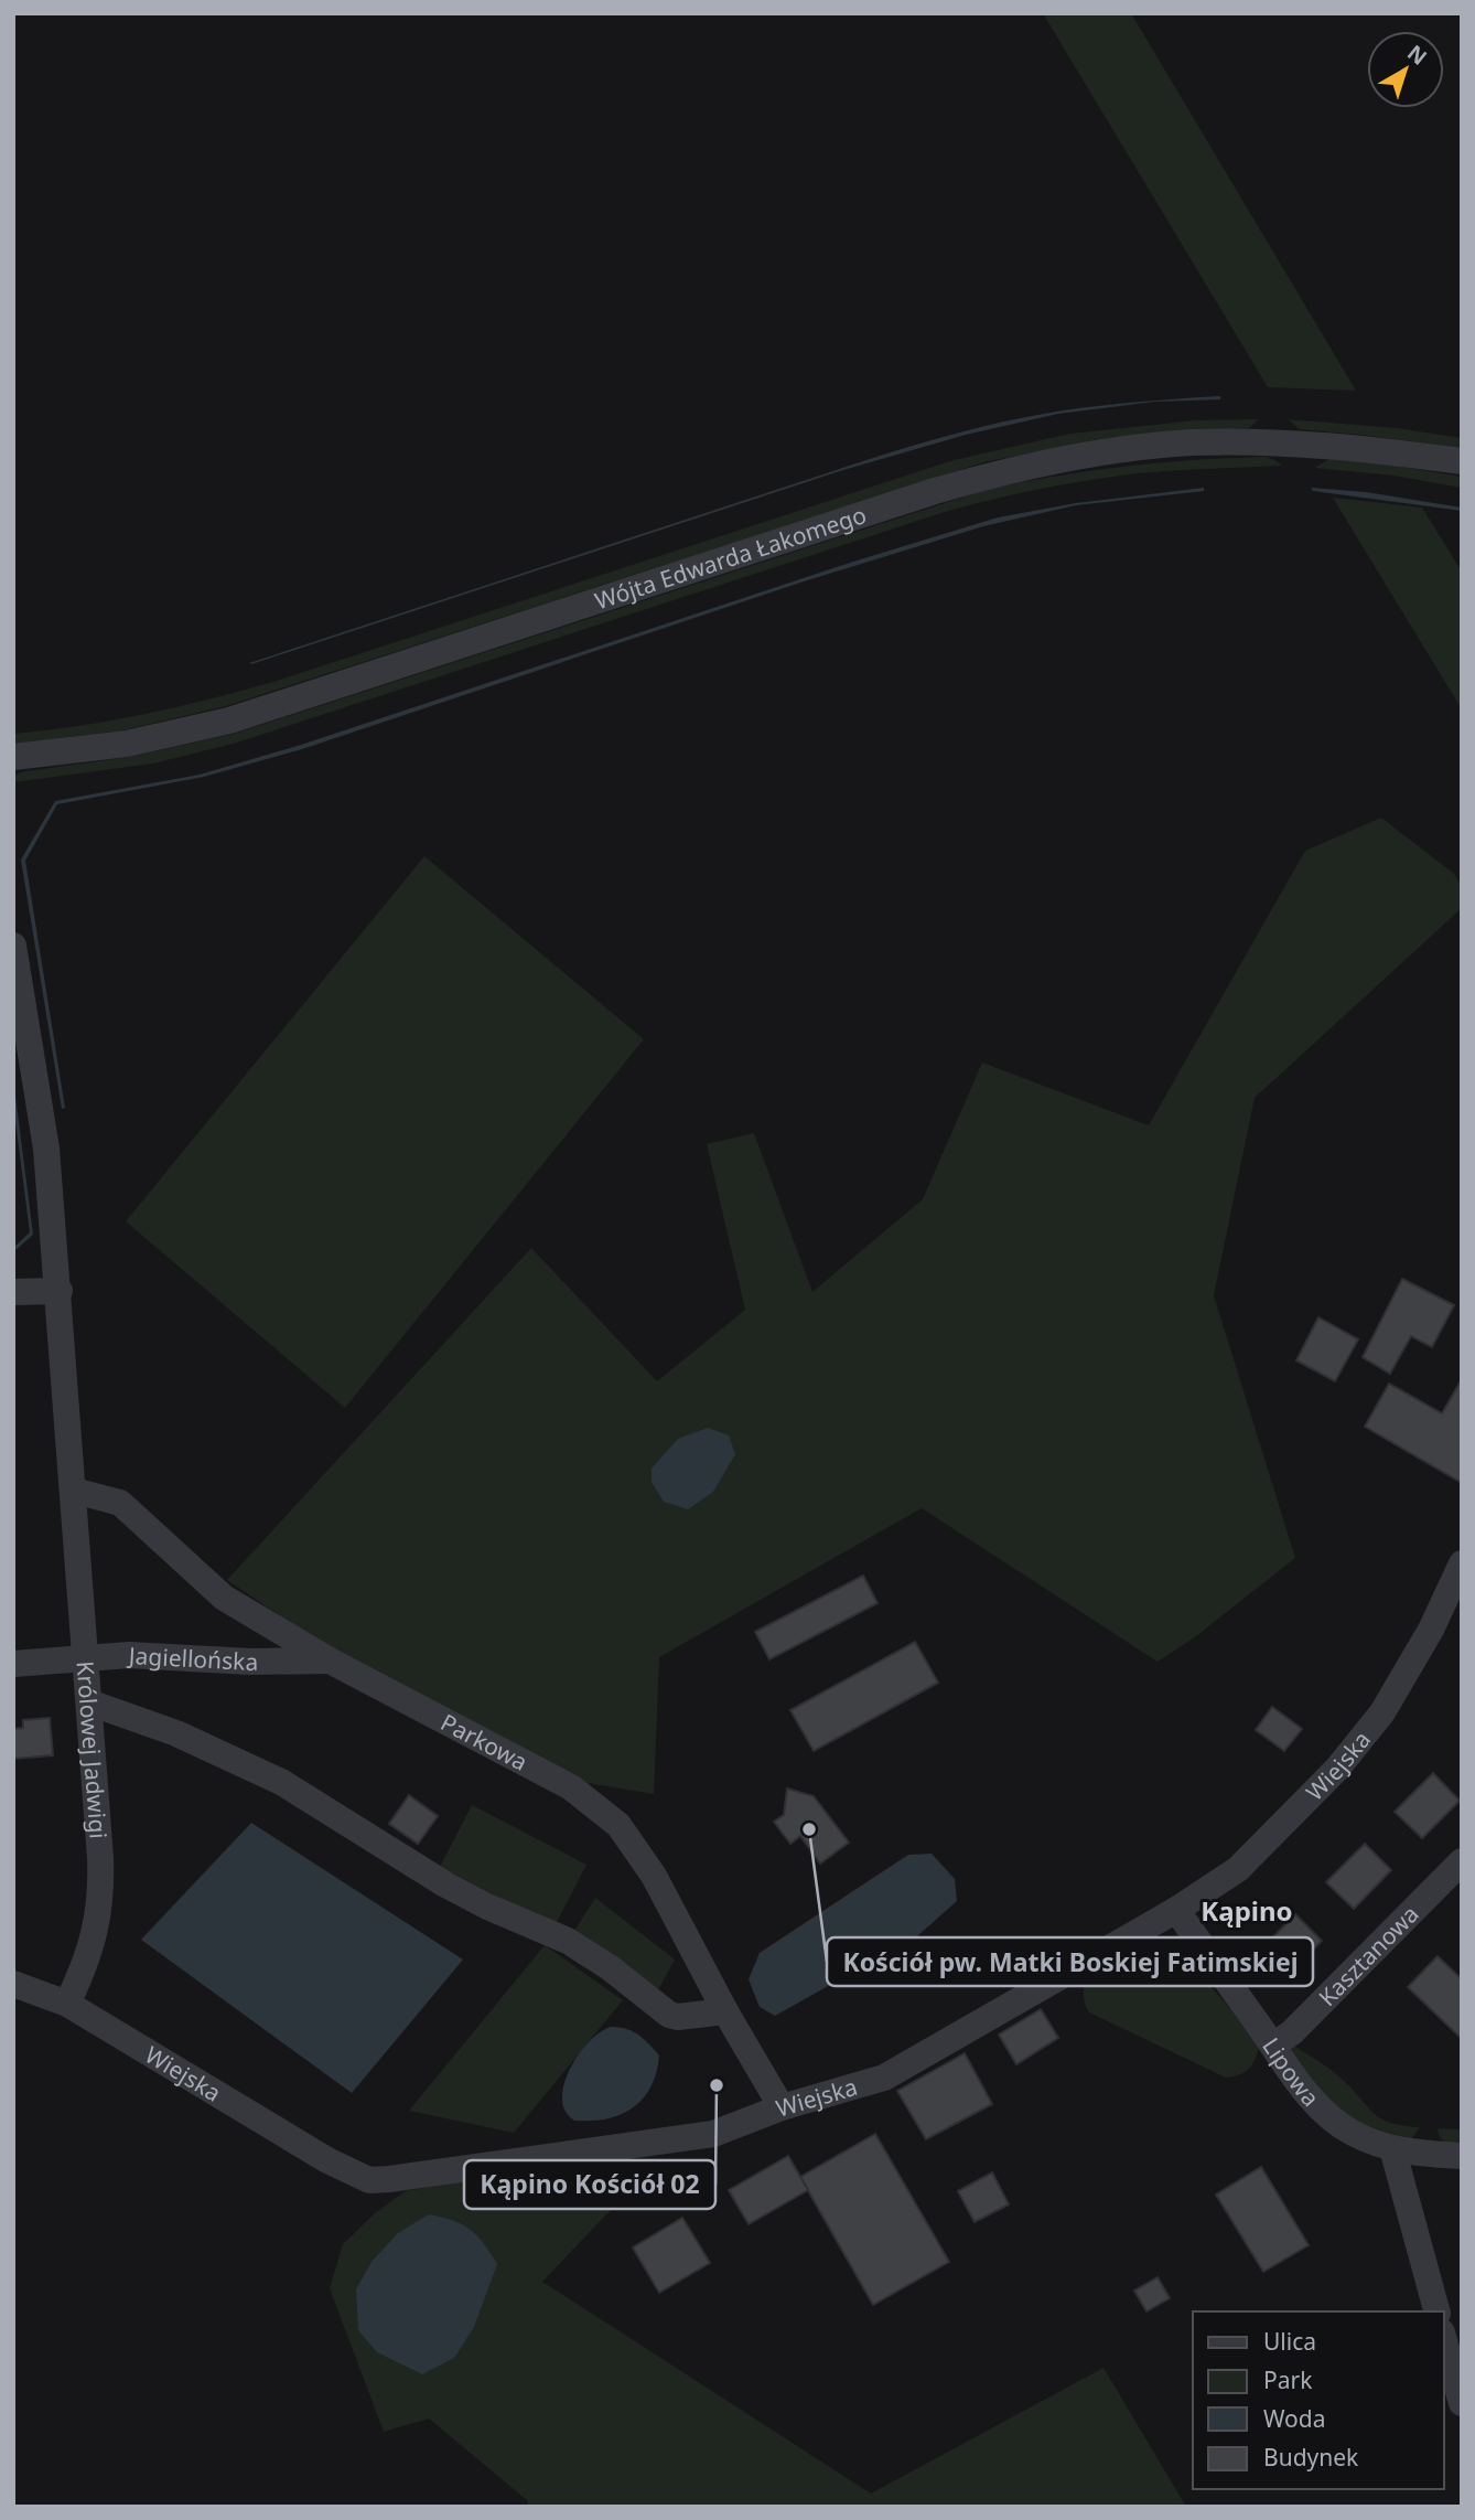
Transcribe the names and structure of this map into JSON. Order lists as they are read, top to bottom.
{
  "streets": {
    "street": [
      "Wójta Edwarda Łakomego",
      "Jagiellońska",
      "Parkowa",
      "Królowej Jadwigi",
      "Wiejska",
      "Kasztanowa",
      "Lipowa"
    ]
  },
  "crossings": [
    ["Jagiellońska", "Parkowa"],
    ["Jagiellońska", "Królowej Jadwigi"],
    ["Parkowa", "Królowej Jadwigi"],
    ["Parkowa", "Wiejska"],
    ["Królowej Jadwigi", "Wiejska"],
    ["Wiejska", "Lipowa"],
    ["Kasztanowa", "Lipowa"]
  ],
  "districts": ["Kąpino"],
  "places": ["Kościół pw. Matki Boskiej Fatimskiej", "Kąpino Kościół 02"],
  "legend": [
    "Ulica",
    "Park",
    "Woda",
    "Budynek"
  ],
  "north": "top right"
}
